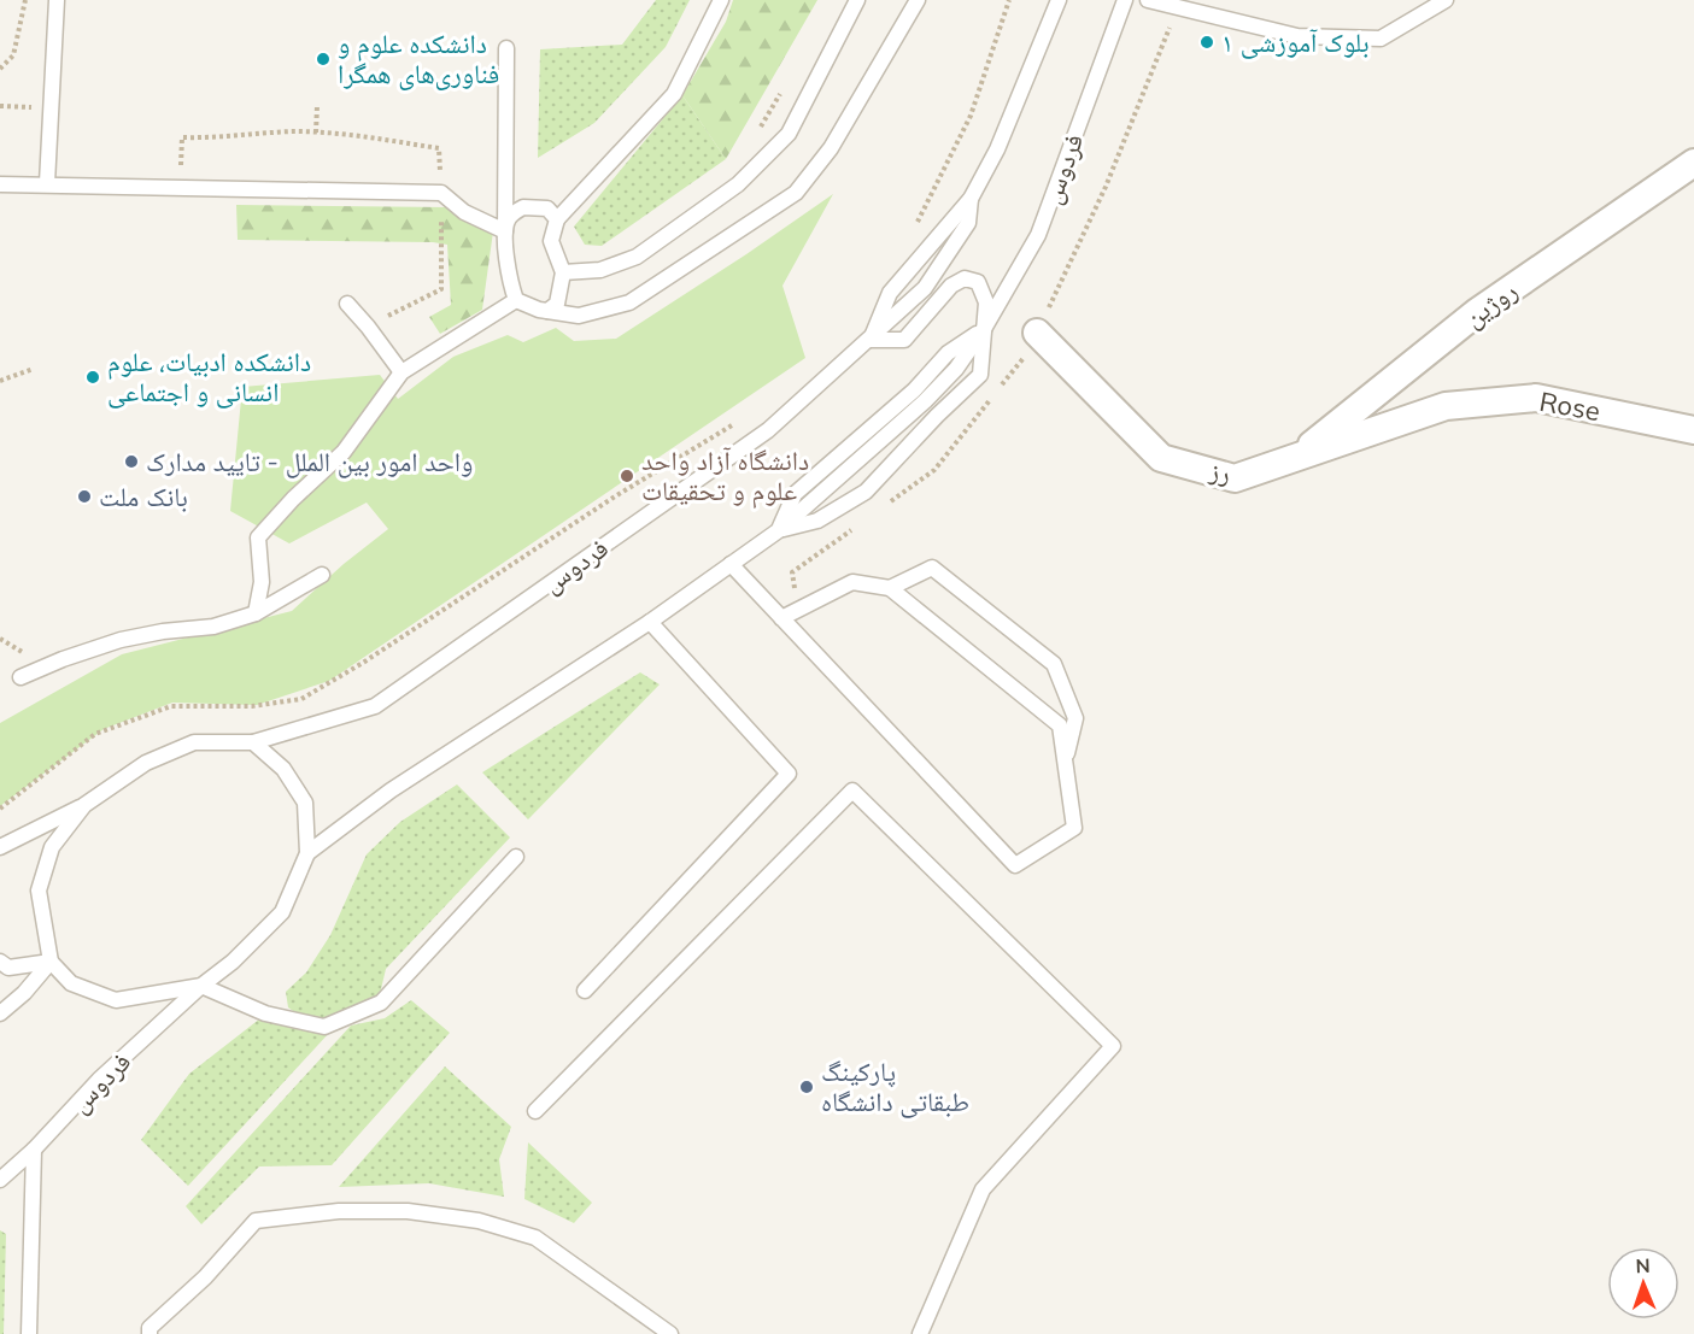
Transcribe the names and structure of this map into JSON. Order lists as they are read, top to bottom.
{
  "streets": {
    "street": ["روژین", "Rose", "رز"],
    "lane": ["فردوس"]
  },
  "crossings": [
    ["روژین", "رز"],
    ["Rose", "رز"]
  ],
  "places": [
    "بلوک آموزشی ۱",
    "دانشکده علوم و فناوری‌های همگرا",
    "دانشکده ادبیات، علوم انسانی و اجتماعی",
    "واحد امور بین الملل - تایید مدارک",
    "دانشگاه آزاد واحد علوم و تحقیقات",
    "بانک ملت",
    "پارکینگ طبقاتی دانشگاه"
  ],
  "north": "top"
}
